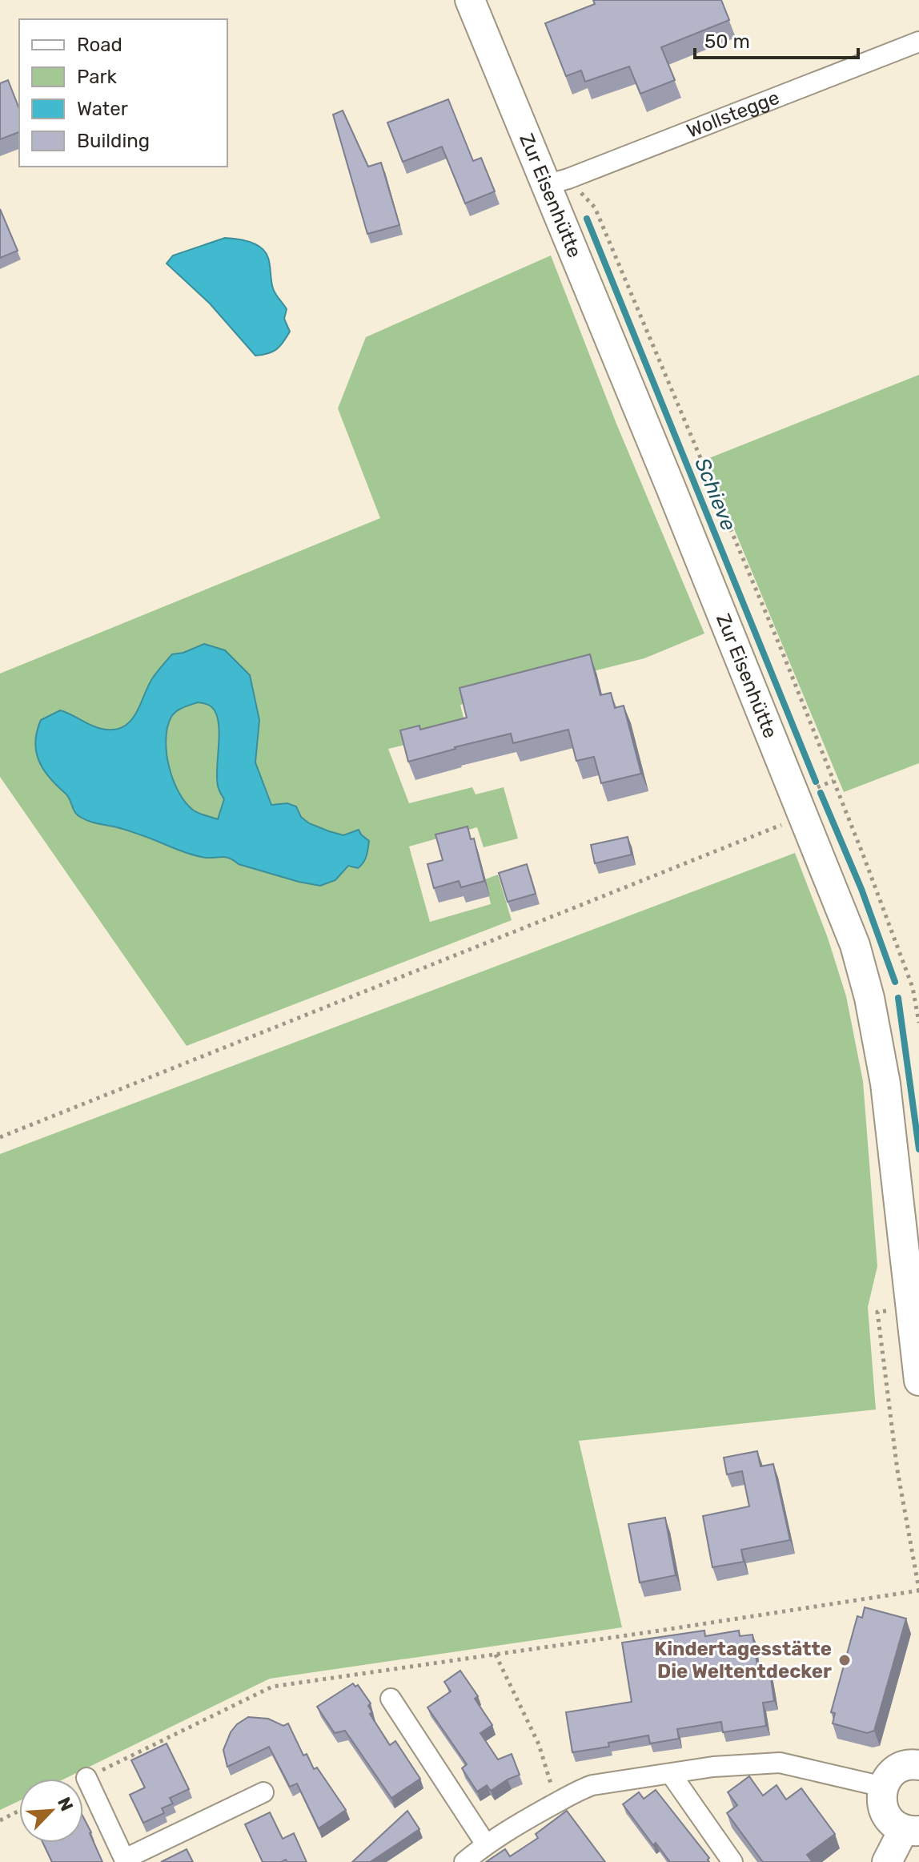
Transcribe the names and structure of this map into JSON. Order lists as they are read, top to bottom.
{
  "streets": {
    "street": ["Wollstegge", "Zur Eisenhütte"]
  },
  "crossings": [
    ["Wollstegge", "Zur Eisenhütte"]
  ],
  "water": ["Schieve"],
  "places": ["Kindertagesstätte Die Weltentdecker"],
  "legend": [
    "Road",
    "Park",
    "Water",
    "Building"
  ],
  "scale_bar": "50 m",
  "north": "top right"
}
